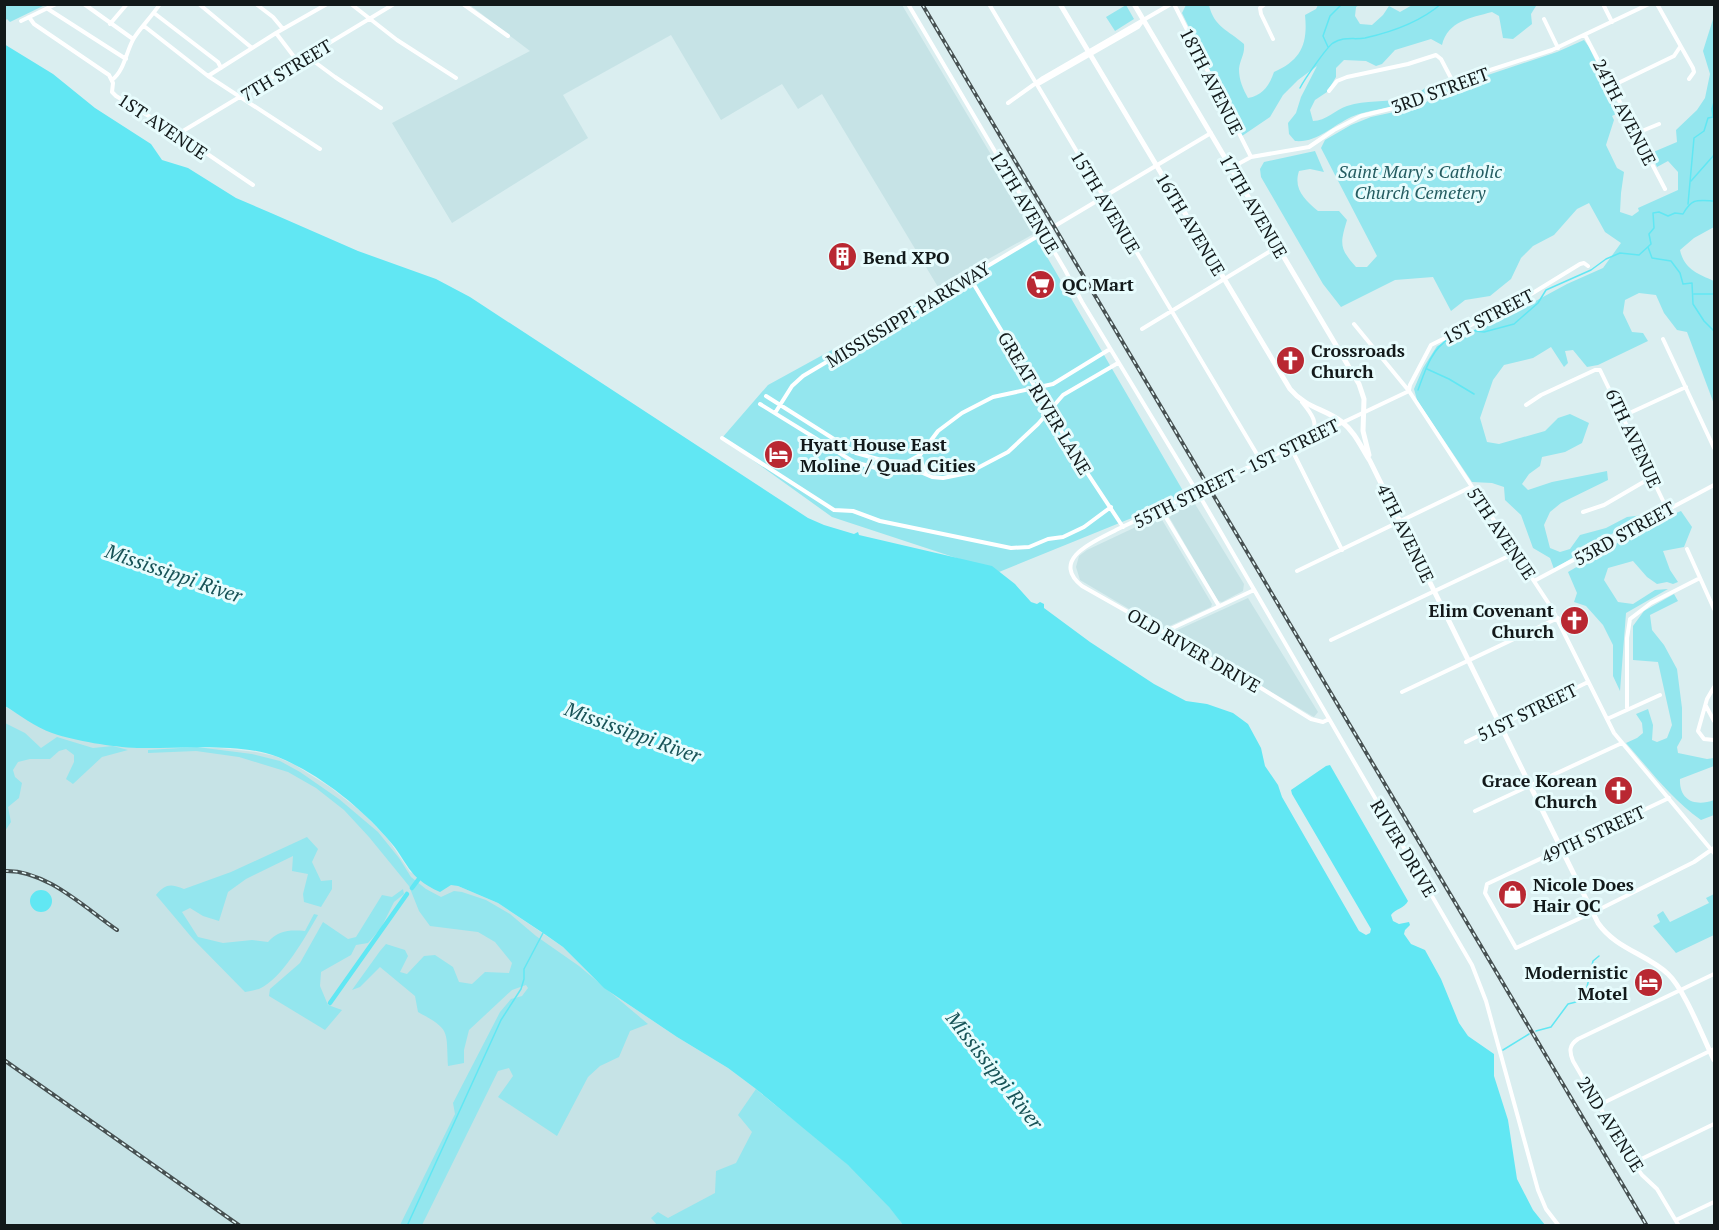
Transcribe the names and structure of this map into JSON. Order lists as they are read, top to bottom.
{
  "streets": {
    "main road": ["17TH AVENUE", "16TH AVENUE", "4TH AVENUE"],
    "street": [
      "7TH STREET",
      "18TH AVENUE",
      "3RD STREET",
      "24TH AVENUE",
      "1ST AVENUE",
      "12TH AVENUE",
      "15TH AVENUE",
      "MISSISSIPPI PARKWAY",
      "1ST STREET",
      "GREAT RIVER LANE",
      "6TH AVENUE",
      "55TH STREET - 1ST STREET",
      "5TH AVENUE",
      "53RD STREET",
      "OLD RIVER DRIVE",
      "51ST STREET",
      "49TH STREET",
      "RIVER DRIVE",
      "2ND AVENUE"
    ]
  },
  "crossings": [
    ["7TH STREET", "1ST AVENUE"],
    ["18TH AVENUE", "3RD STREET"],
    ["3RD STREET", "24TH AVENUE"],
    ["3RD STREET", "17TH AVENUE"],
    ["12TH AVENUE", "MISSISSIPPI PARKWAY"],
    ["12TH AVENUE", "55TH STREET - 1ST STREET"],
    ["12TH AVENUE", "RIVER DRIVE"],
    ["15TH AVENUE", "55TH STREET - 1ST STREET"],
    ["17TH AVENUE", "55TH STREET - 1ST STREET"],
    ["17TH AVENUE", "4TH AVENUE"],
    ["16TH AVENUE", "55TH STREET - 1ST STREET"],
    ["16TH AVENUE", "4TH AVENUE"],
    ["MISSISSIPPI PARKWAY", "GREAT RIVER LANE"],
    ["1ST STREET", "55TH STREET - 1ST STREET"],
    ["1ST STREET", "5TH AVENUE"],
    ["GREAT RIVER LANE", "55TH STREET - 1ST STREET"],
    ["6TH AVENUE", "53RD STREET"],
    ["55TH STREET - 1ST STREET", "4TH AVENUE"],
    ["55TH STREET - 1ST STREET", "5TH AVENUE"],
    ["55TH STREET - 1ST STREET", "OLD RIVER DRIVE"],
    ["55TH STREET - 1ST STREET", "RIVER DRIVE"],
    ["4TH AVENUE", "51ST STREET"],
    ["4TH AVENUE", "49TH STREET"],
    ["4TH AVENUE", "2ND AVENUE"],
    ["5TH AVENUE", "53RD STREET"],
    ["5TH AVENUE", "51ST STREET"],
    ["5TH AVENUE", "49TH STREET"],
    ["OLD RIVER DRIVE", "RIVER DRIVE"]
  ],
  "water": ["Mississippi River"],
  "parks": ["Saint Mary's Catholic Church Cemetery"],
  "places": {
    "building": ["Bend XPO"],
    "supermarket": ["QC Mart"],
    "church": ["Crossroads Church", "Elim Covenant Church", "Grace Korean Church"],
    "hotel": ["Hyatt House East Moline / Quad Cities", "Modernistic Motel"],
    "shop": ["Nicole Does Hair QC"]
  }
}
